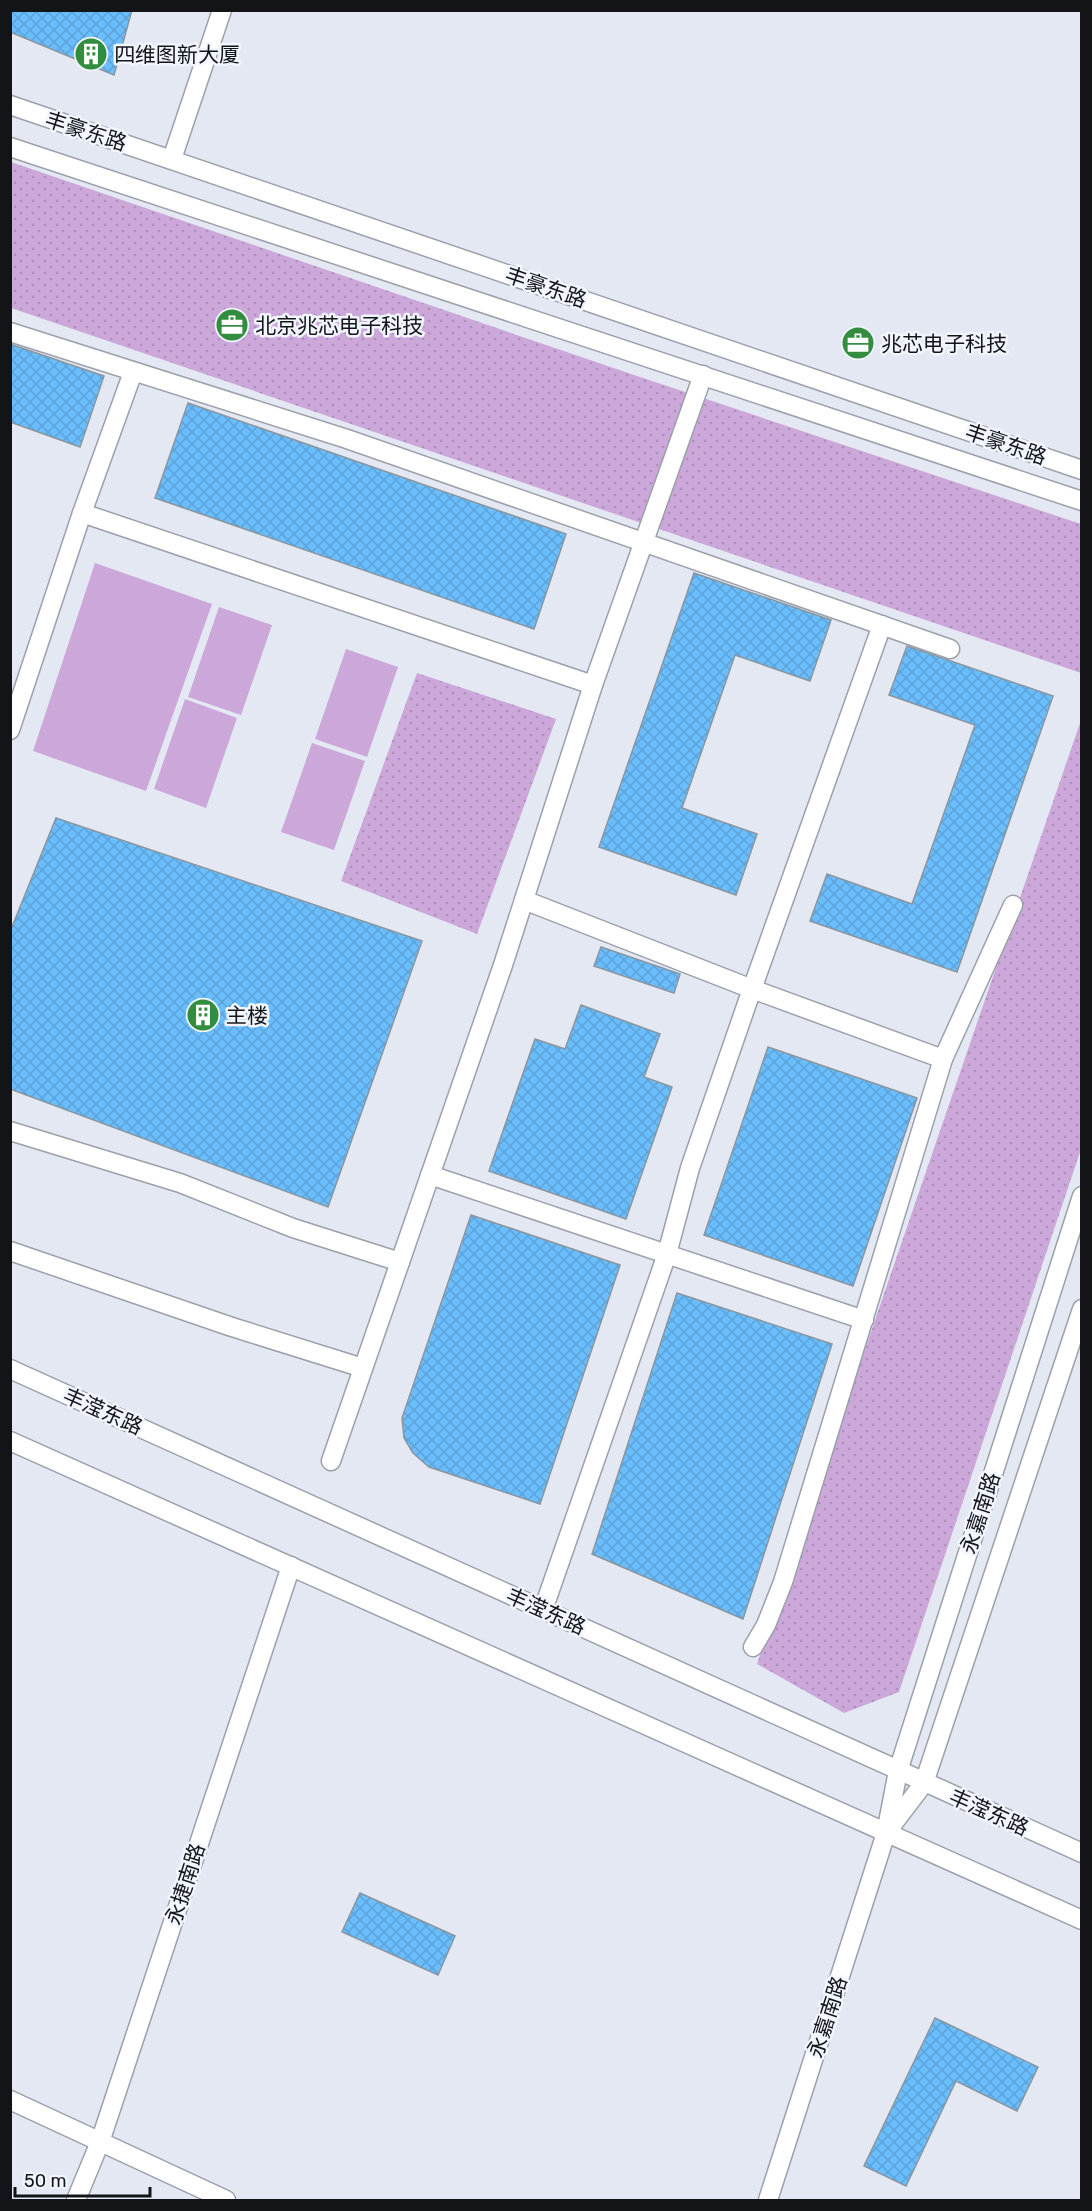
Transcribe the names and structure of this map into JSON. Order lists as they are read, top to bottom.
{
  "streets": {
    "street": [
      "丰豪东路",
      "丰滢东路",
      "永嘉南路",
      "永捷南路"
    ]
  },
  "crossings": [
    ["丰滢东路", "永嘉南路"]
  ],
  "places": {
    "building": ["四维图新大厦", "主楼"],
    "office": ["北京兆芯电子科技", "兆芯电子科技"]
  },
  "scale_bar": "50 m"
}
